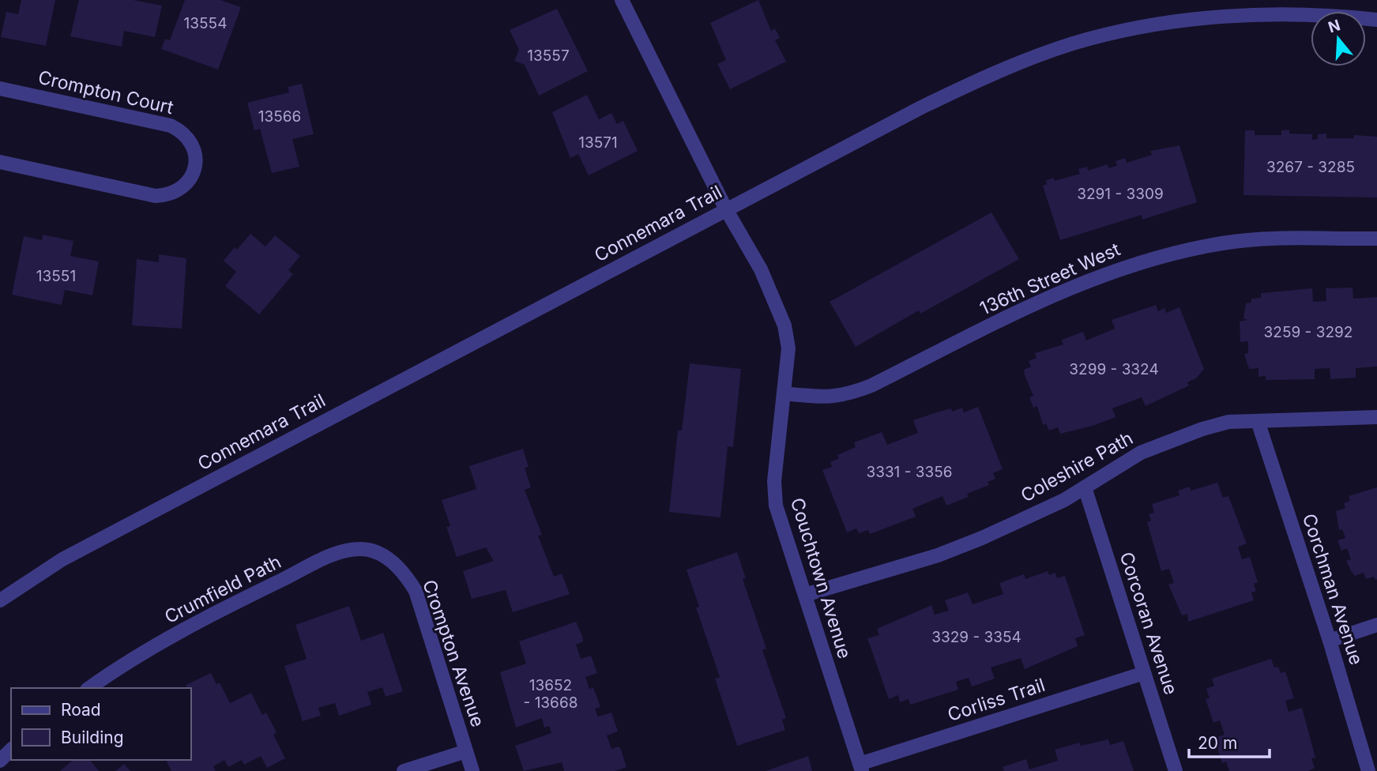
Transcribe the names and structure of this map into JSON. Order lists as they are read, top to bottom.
{
  "streets": {
    "street": [
      "Crompton Court",
      "Connemara Trail",
      "136th Street West",
      "Coleshire Path",
      "Couchtown Avenue",
      "Crumfield Path",
      "Corchman Avenue",
      "Corcoran Avenue",
      "Crompton Avenue",
      "Corliss Trail"
    ]
  },
  "crossings": [
    ["Connemara Trail", "Couchtown Avenue"],
    ["136th Street West", "Couchtown Avenue"],
    ["Coleshire Path", "Couchtown Avenue"],
    ["Coleshire Path", "Corchman Avenue"],
    ["Coleshire Path", "Corcoran Avenue"],
    ["Couchtown Avenue", "Corliss Trail"],
    ["Crumfield Path", "Crompton Avenue"],
    ["Corcoran Avenue", "Corliss Trail"]
  ],
  "house_numbers": [
    "13554",
    "13557",
    "13566",
    "13571",
    "3267 - 3285",
    "3291 - 3309",
    "13551",
    "3259 - 3292",
    "3299 - 3324",
    "3331 - 3356",
    "3329 - 3354",
    "13652 - 13668"
  ],
  "legend": ["Road", "Building"],
  "scale_bar": "20 m",
  "north": "top"
}
